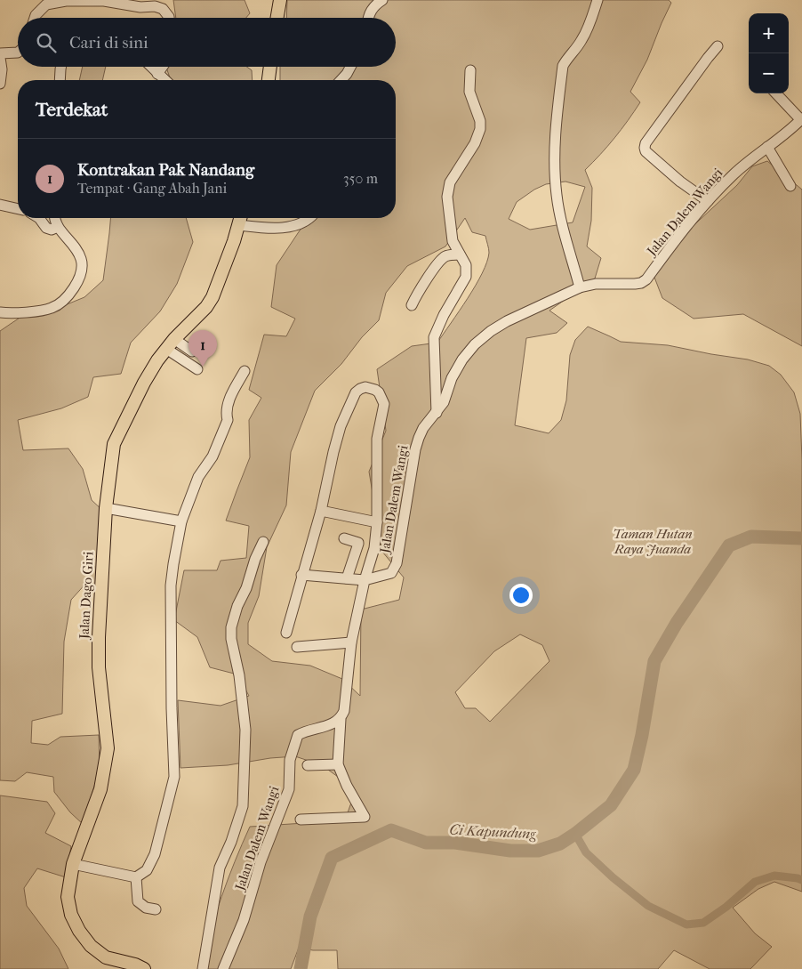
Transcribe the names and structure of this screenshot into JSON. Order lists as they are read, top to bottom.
{
  "streets": {
    "main road": ["Jalan Dago Giri"],
    "street": ["Jalan Dalem Wangi"]
  },
  "water": ["Ci Kapundung"],
  "parks": ["Taman Hutan Raya Juanda"],
  "page": {
    "map_buttons": ["+", "−"],
    "search": "Cari di sini",
    "heading": "Terdekat",
    "list": [
      {
        "mark": "1",
        "name": "Kontrakan Pak Nandang",
        "note": "Tempat · Gang Abah Jani",
        "value": "350 m"
      }
    ],
    "pins": "1"
  }
}
